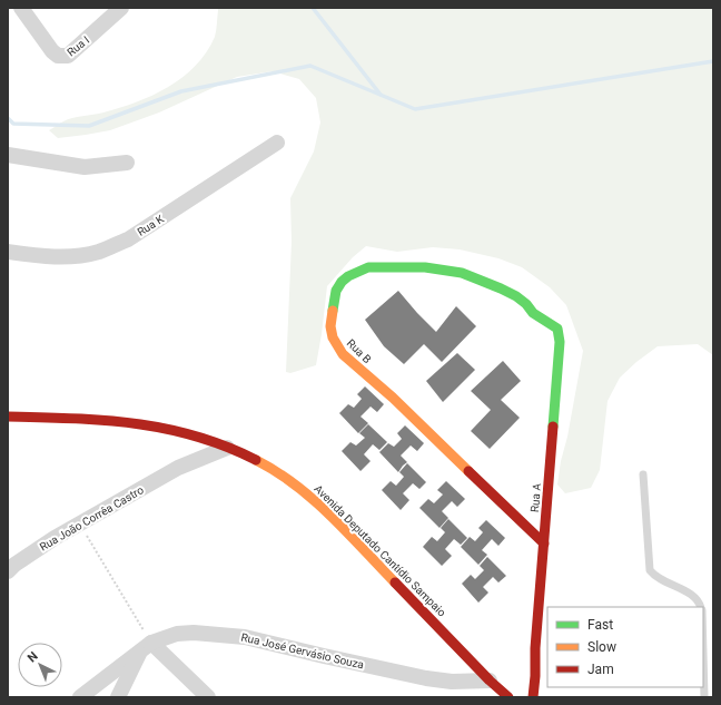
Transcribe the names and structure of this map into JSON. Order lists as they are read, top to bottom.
{
  "streets": {
    "street": [
      "Rua I",
      "Rua K",
      "Rua B",
      "Rua A",
      "Rua João Corrêa Castro",
      "Avenida Deputado Cantídio Sampaio",
      "Rua José Gervásio Souza"
    ]
  },
  "crossings": [
    ["Rua B", "Rua A"],
    ["Rua João Corrêa Castro", "Avenida Deputado Cantídio Sampaio"],
    ["Avenida Deputado Cantídio Sampaio", "Rua José Gervásio Souza"]
  ],
  "legend": ["Fast", "Slow", "Jam"],
  "north": "top left"
}
